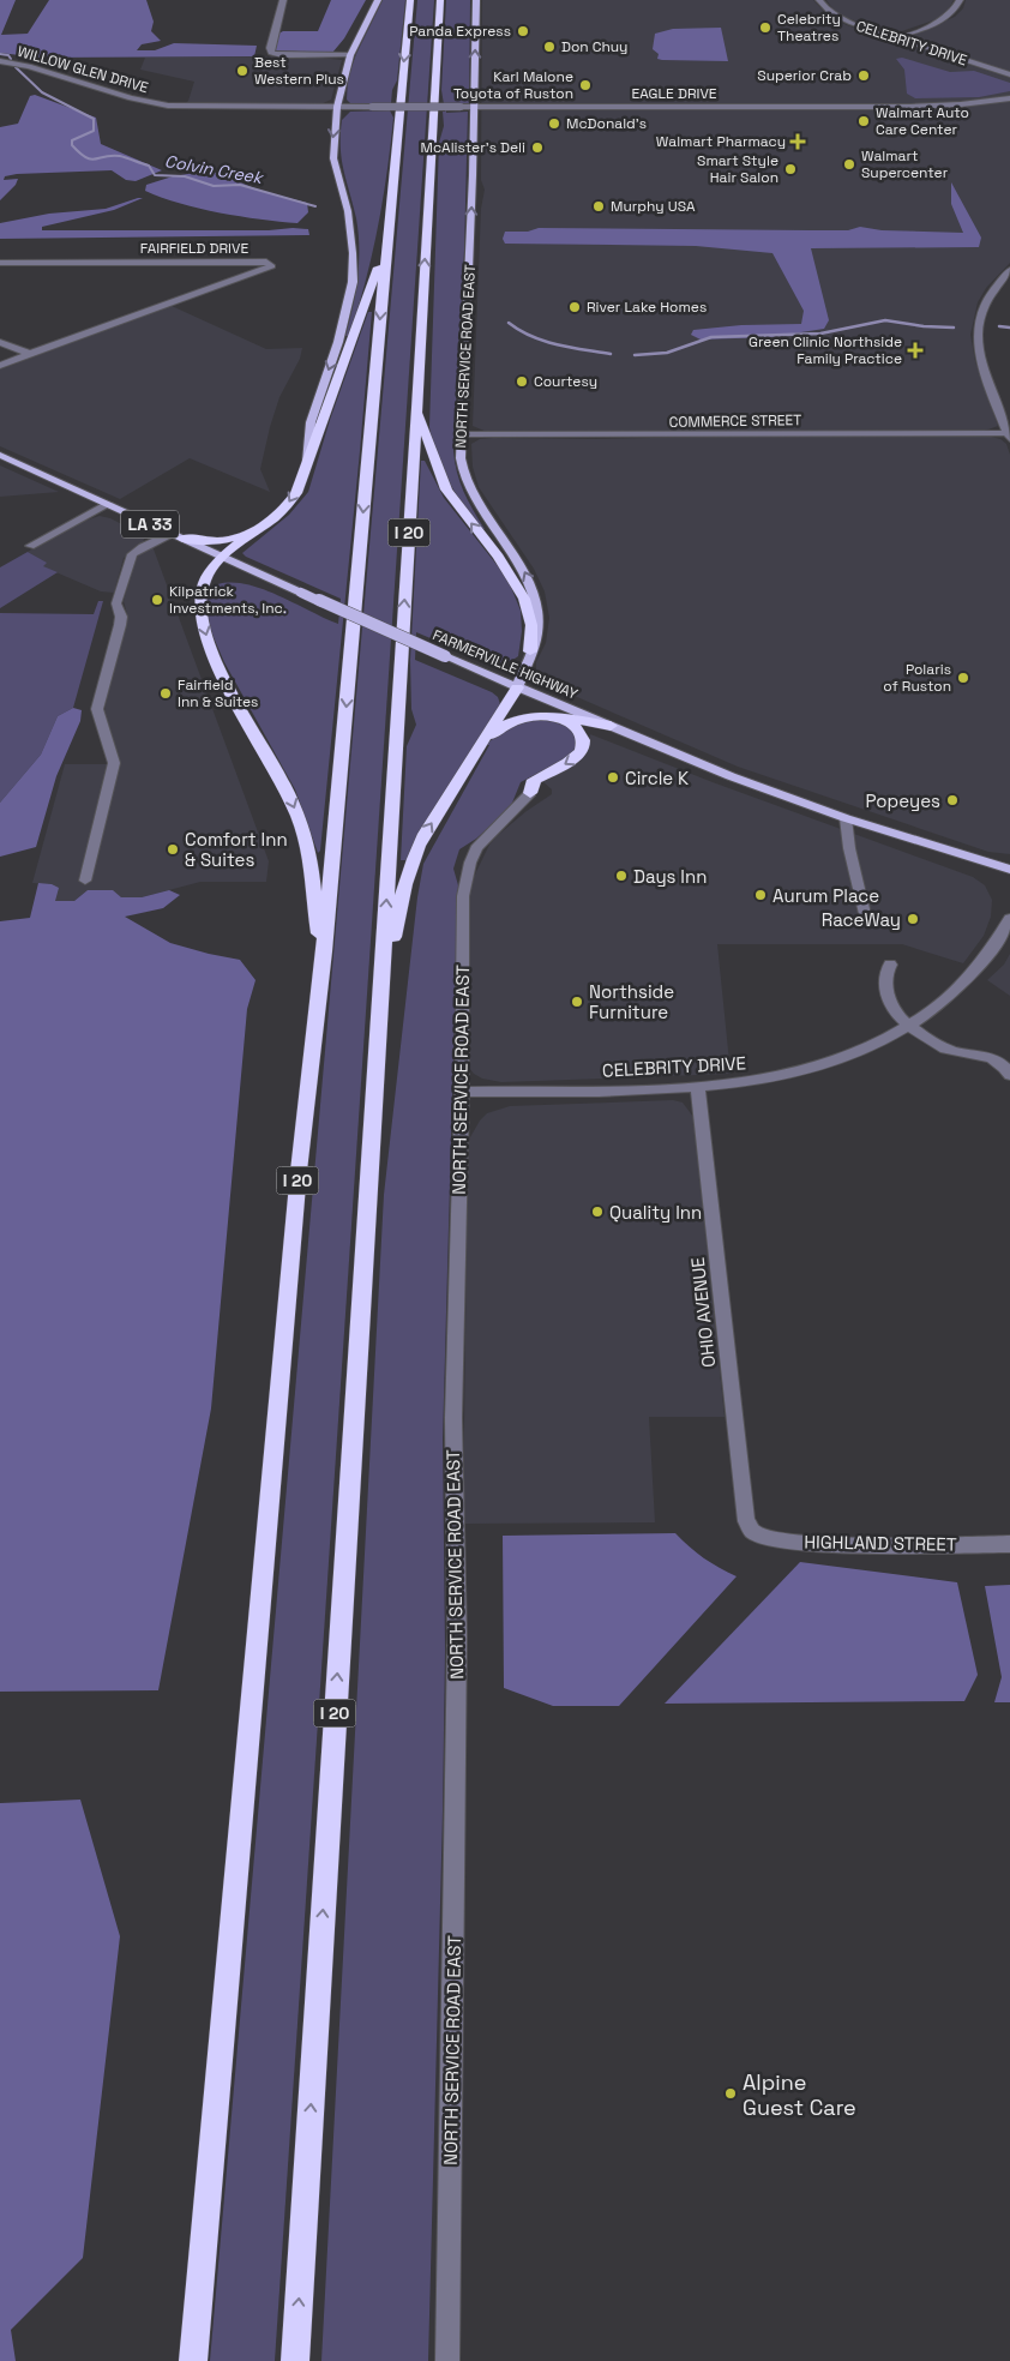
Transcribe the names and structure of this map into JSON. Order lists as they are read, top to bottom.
{
  "streets": {
    "highway": ["I 20"],
    "main road": ["NORTH SERVICE ROAD EAST", "LA 33", "FARMERVILLE HIGHWAY"],
    "street": [
      "CELEBRITY DRIVE",
      "WILLOW GLEN DRIVE",
      "EAGLE DRIVE",
      "FAIRFIELD DRIVE",
      "COMMERCE STREET",
      "OHIO AVENUE",
      "HIGHLAND STREET"
    ]
  },
  "crossings": [
    ["CELEBRITY DRIVE", "NORTH SERVICE ROAD EAST"],
    ["CELEBRITY DRIVE", "OHIO AVENUE"],
    ["WILLOW GLEN DRIVE", "EAGLE DRIVE"],
    ["EAGLE DRIVE", "NORTH SERVICE ROAD EAST"],
    ["NORTH SERVICE ROAD EAST", "COMMERCE STREET"],
    ["NORTH SERVICE ROAD EAST", "FARMERVILLE HIGHWAY"],
    ["OHIO AVENUE", "HIGHLAND STREET"]
  ],
  "water": ["Colvin Creek"],
  "places": {
    "other": [
      "Celebrity Theatres",
      "Panda Express",
      "Don Chuy",
      "Best Western Plus",
      "Superior Crab",
      "Karl Malone Toyota of Ruston",
      "Walmart Auto Care Center",
      "McDonald's",
      "McAlister's Deli",
      "Walmart Supercenter",
      "Smart Style Hair Salon",
      "Murphy USA",
      "River Lake Homes",
      "Courtesy",
      "Kilpatrick Investments, Inc.",
      "Polaris of Ruston",
      "Fairfield Inn & Suites",
      "Circle K",
      "Popeyes",
      "Comfort Inn & Suites",
      "Days Inn",
      "Aurum Place",
      "RaceWay",
      "Northside Furniture",
      "Quality Inn",
      "Alpine Guest Care"
    ],
    "health": ["Walmart Pharmacy", "Green Clinic Northside Family Practice"]
  }
}
